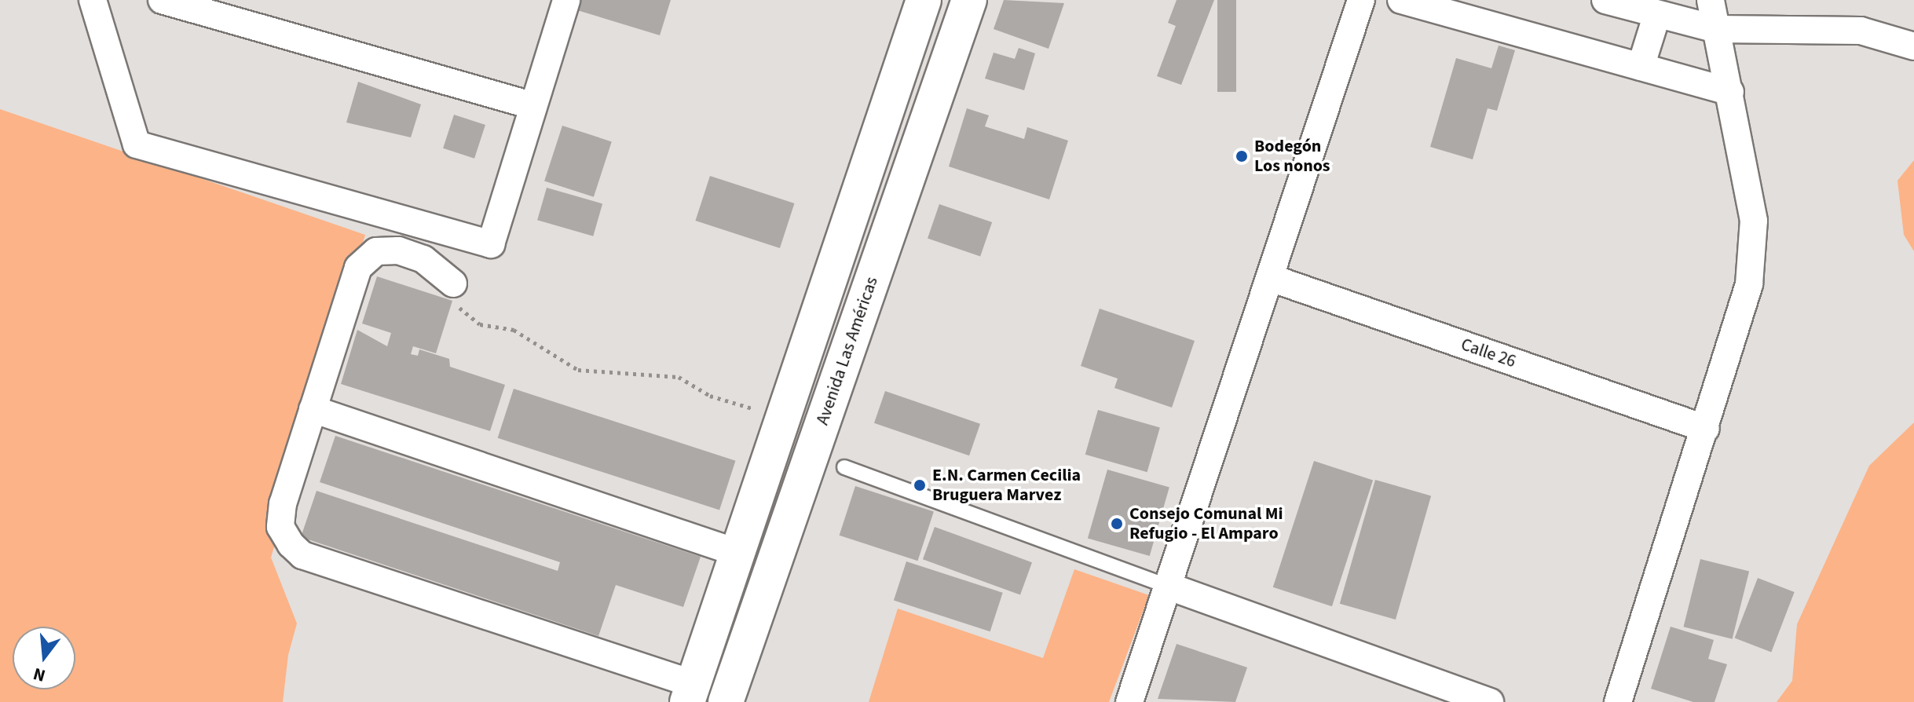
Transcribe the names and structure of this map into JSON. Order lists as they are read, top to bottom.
{
  "streets": {
    "main road": ["Avenida Las Américas"],
    "street": ["Calle 26"]
  },
  "places": ["Bodegón Los nonos", "E.N. Carmen Cecilia Bruguera Marvez", "Consejo Comunal Mi Refugio - El Amparo"],
  "north": "bottom"
}
